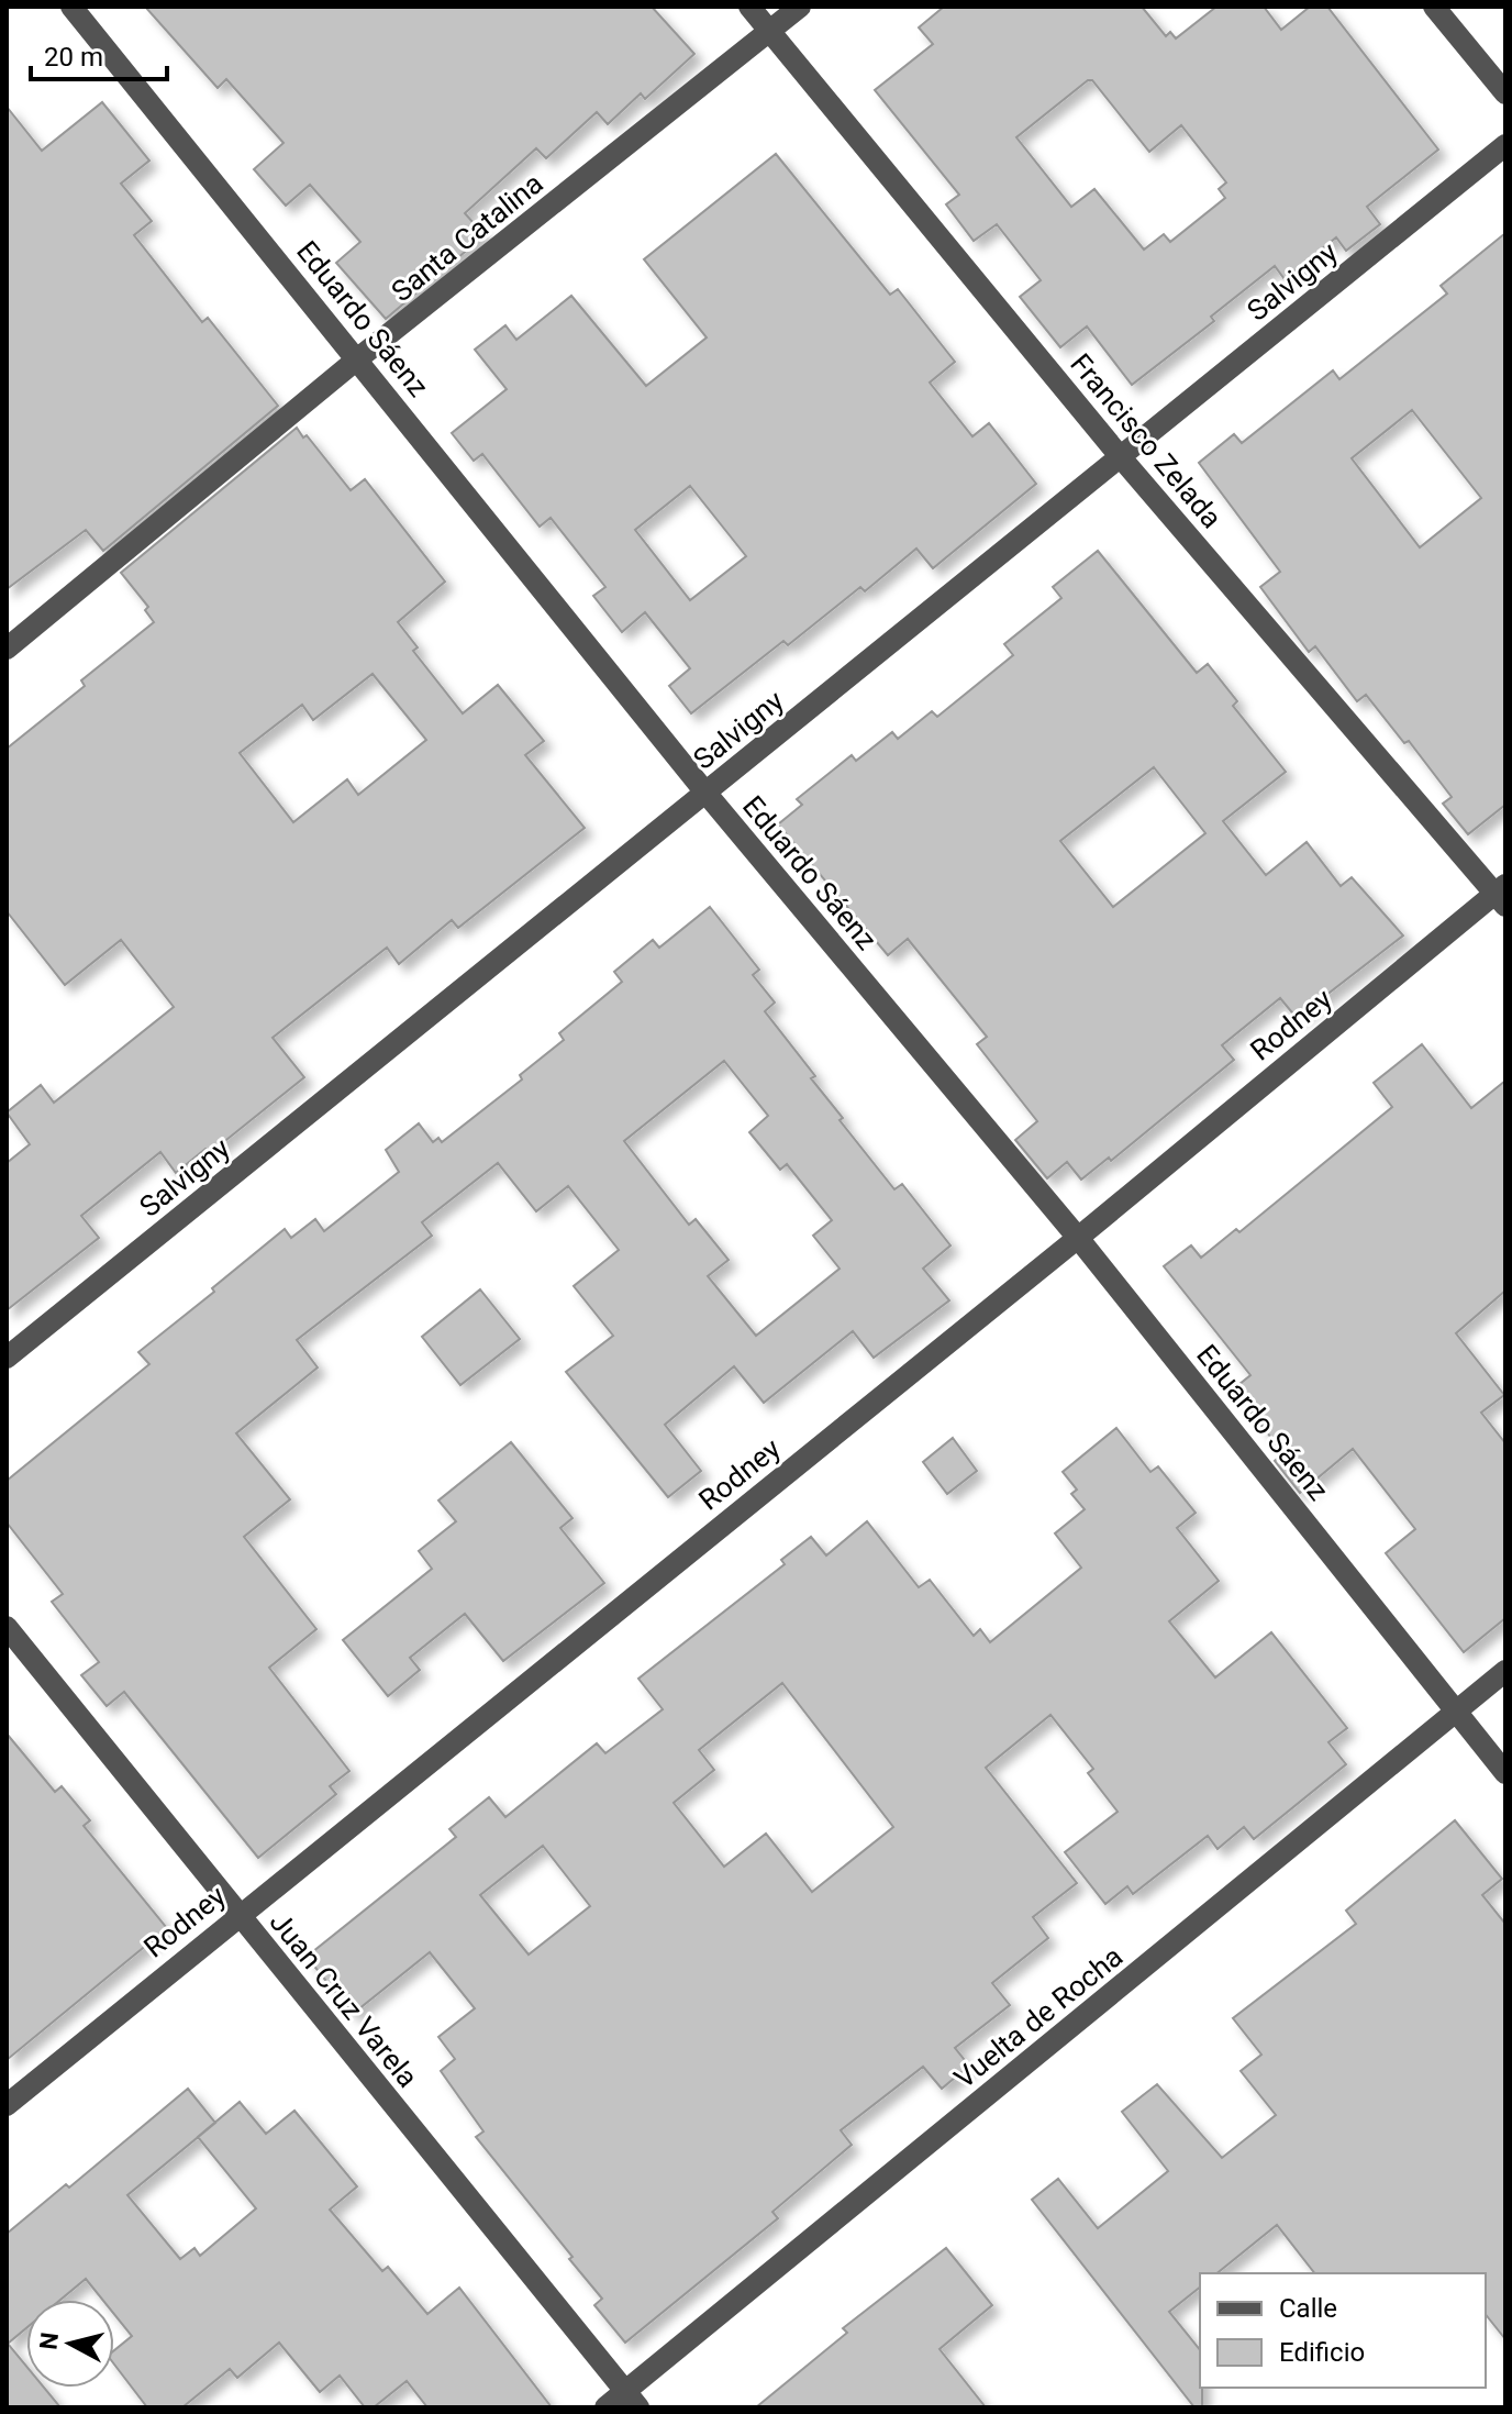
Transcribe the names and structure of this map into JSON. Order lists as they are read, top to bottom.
{
  "streets": {
    "street": [
      "Santa Catalina",
      "Salvigny",
      "Eduardo Sáenz",
      "Francisco Zelada",
      "Rodney",
      "Juan Cruz Varela",
      "Vuelta de Rocha"
    ]
  },
  "crossings": [
    ["Santa Catalina", "Eduardo Sáenz"],
    ["Santa Catalina", "Francisco Zelada"],
    ["Salvigny", "Eduardo Sáenz"],
    ["Salvigny", "Francisco Zelada"],
    ["Eduardo Sáenz", "Rodney"],
    ["Eduardo Sáenz", "Vuelta de Rocha"],
    ["Francisco Zelada", "Rodney"],
    ["Rodney", "Juan Cruz Varela"],
    ["Juan Cruz Varela", "Vuelta de Rocha"]
  ],
  "legend": ["Calle", "Edificio"],
  "scale_bar": "20 m",
  "north": "left"
}
